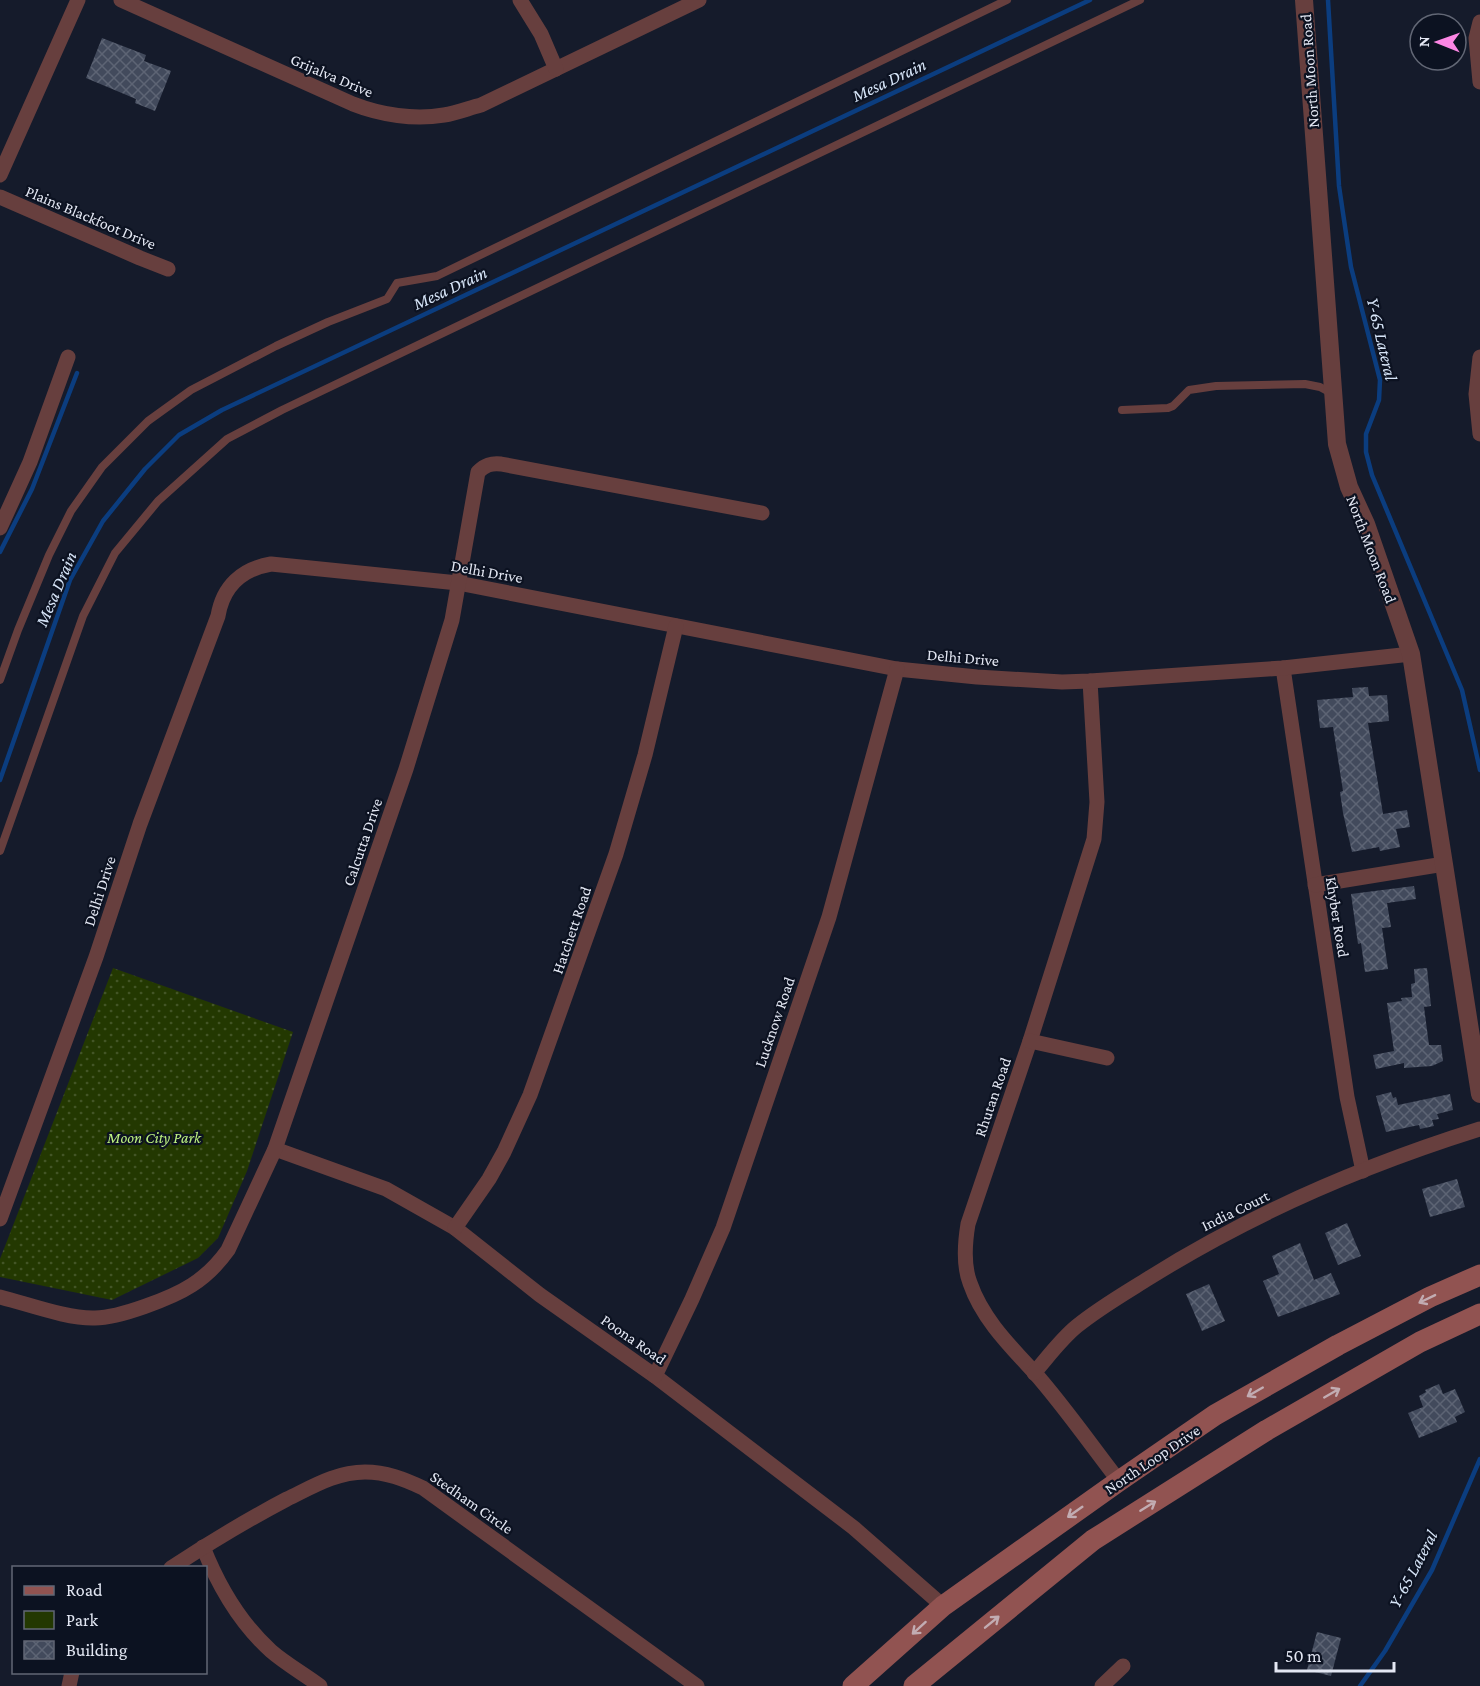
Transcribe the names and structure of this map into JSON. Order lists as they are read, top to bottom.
{
  "streets": {
    "main road": ["North Loop Drive"],
    "street": [
      "North Moon Road",
      "Grijalva Drive",
      "Plains Blackfoot Drive",
      "Delhi Drive",
      "Calcutta Drive",
      "Khyber Road",
      "Hatchett Road",
      "Lucknow Road",
      "Rhutan Road",
      "India Court",
      "Poona Road",
      "Stedham Circle"
    ]
  },
  "crossings": [
    ["North Moon Road", "Delhi Drive"],
    ["Delhi Drive", "Calcutta Drive"],
    ["Delhi Drive", "Khyber Road"],
    ["Delhi Drive", "Hatchett Road"],
    ["Delhi Drive", "Lucknow Road"],
    ["Delhi Drive", "Rhutan Road"],
    ["Calcutta Drive", "Poona Road"],
    ["Khyber Road", "India Court"],
    ["Hatchett Road", "Poona Road"],
    ["Lucknow Road", "Poona Road"],
    ["Rhutan Road", "India Court"],
    ["Rhutan Road", "North Loop Drive"],
    ["Poona Road", "North Loop Drive"]
  ],
  "water": ["Mesa Drain", "Y-65 Lateral"],
  "parks": ["Moon City Park"],
  "legend": ["Road", "Park", "Building"],
  "scale_bar": "50 m",
  "north": "left"
}
